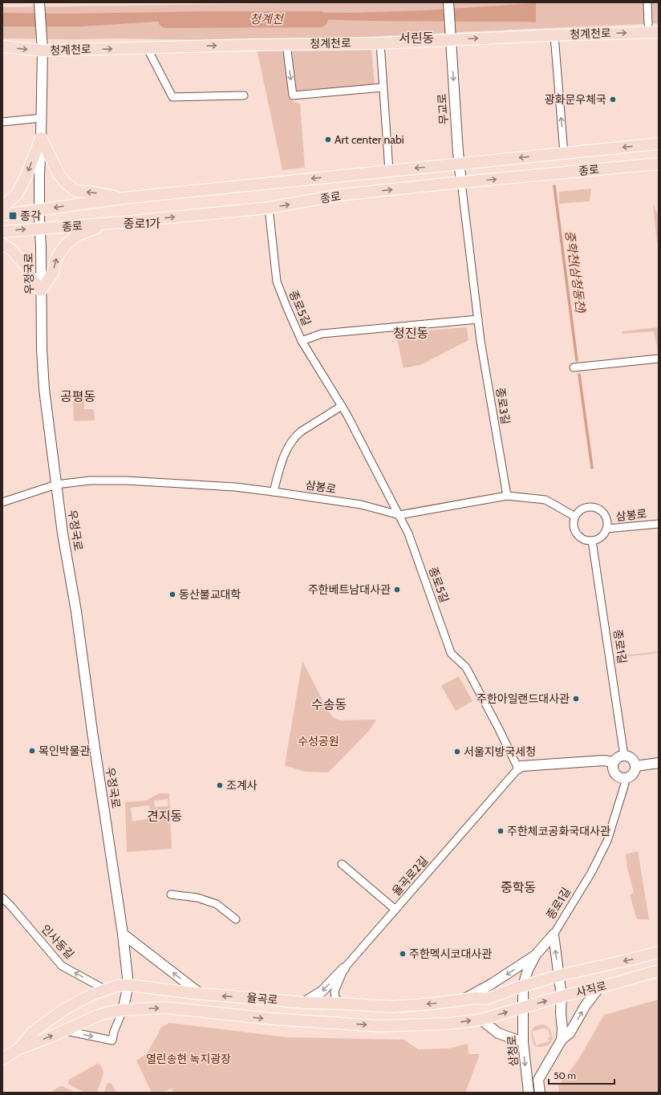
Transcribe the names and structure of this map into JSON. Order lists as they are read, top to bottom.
{
  "streets": {
    "main road": [
      "청계천로",
      "무교로",
      "종로",
      "우정국로",
      "사직로",
      "율곡로",
      "삼청로"
    ],
    "street": [
      "종로5길",
      "종로3길",
      "삼봉로",
      "종로1길",
      "율곡로2길",
      "인사동길"
    ]
  },
  "crossings": [
    ["청계천로", "무교로"],
    ["청계천로", "우정국로"],
    ["무교로", "종로"],
    ["무교로", "종로3길"],
    ["종로", "우정국로"],
    ["종로", "종로5길"],
    ["종로", "종로3길"],
    ["우정국로", "삼봉로"],
    ["우정국로", "율곡로"],
    ["종로5길", "삼봉로"],
    ["종로5길", "율곡로2길"],
    ["종로3길", "삼봉로"],
    ["삼봉로", "종로1길"],
    ["율곡로2길", "율곡로"],
    ["인사동길", "율곡로"],
    ["사직로", "율곡로"],
    ["사직로", "삼청로"],
    ["율곡로", "삼청로"]
  ],
  "one_way": [
    "청계천로",
    "무교로",
    "인사동길",
    "삼청로"
  ],
  "districts": [
    "서린동",
    "종로1가",
    "청진동",
    "공평동",
    "수송동",
    "견지동",
    "중학동"
  ],
  "water": ["청계천", "중학천(삼청동천)"],
  "parks": ["수성공원", "열린송현 녹지광장"],
  "places": {
    "other": [
      "광화문우체국",
      "Art center nabi",
      "주한베트남대사관",
      "동산불교대학",
      "주한아일랜드대사관",
      "목인박물관",
      "서울지방국세청",
      "조계사",
      "주한체코공화국대사관",
      "주한멕시코대사관"
    ],
    "transit": ["종각"]
  },
  "scale_bar": "50 m"
}
